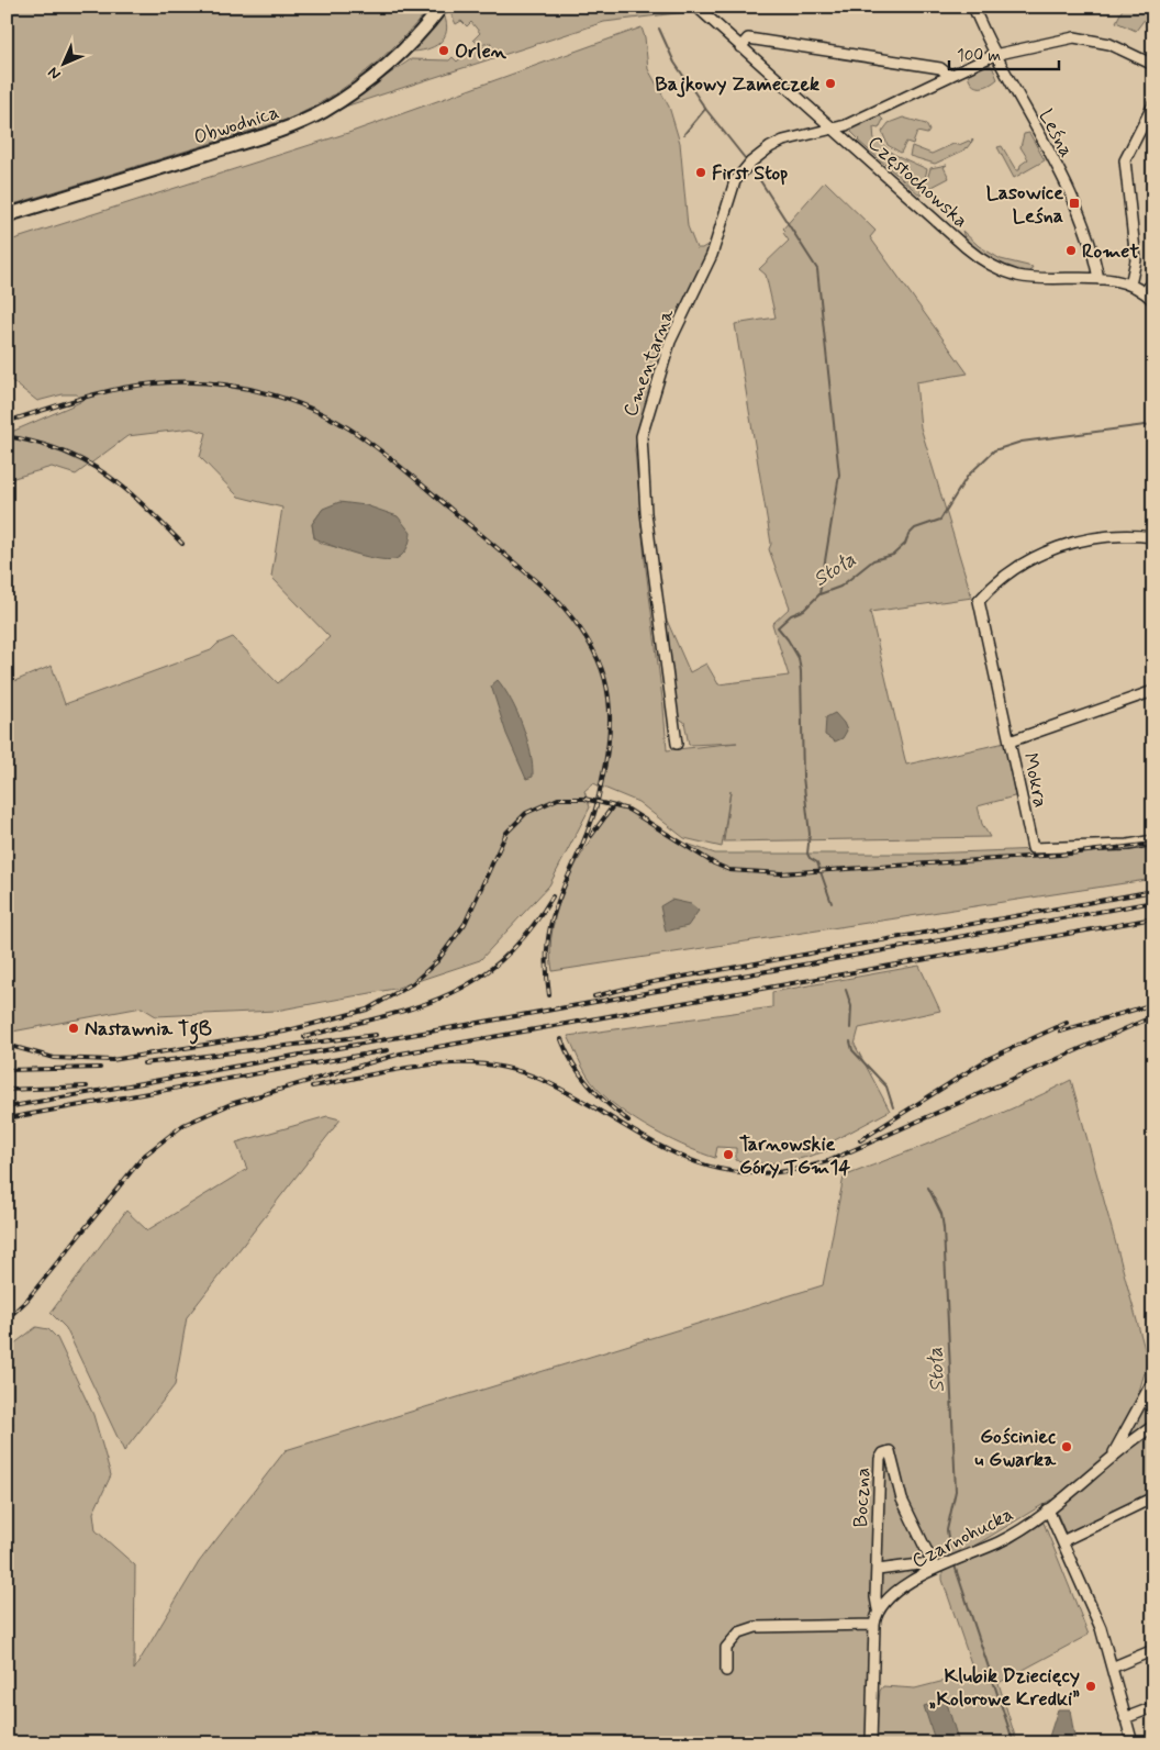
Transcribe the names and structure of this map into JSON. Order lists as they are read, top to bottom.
{
  "streets": {
    "main road": ["Obwodnica"],
    "street": [
      "Leśna",
      "Częstochowska",
      "Cmentarna",
      "Mokra",
      "Boczna",
      "Czarnohucka"
    ]
  },
  "crossings": [
    ["Leśna", "Częstochowska"],
    ["Leśna", "Cmentarna"],
    ["Częstochowska", "Cmentarna"],
    ["Boczna", "Czarnohucka"]
  ],
  "water": ["Stoła"],
  "places": {
    "other": [
      "Orlen",
      "Bajkowy Zameczek",
      "First Stop",
      "Romet",
      "Nastawnia TgB",
      "Tarnowskie Góry TGm14",
      "Gościniec u Gwarka",
      "Klubik Dziecięcy „Kolorowe Kredki”"
    ],
    "transit": ["Lasowice Leśna"]
  },
  "scale_bar": "100 m",
  "north": "bottom left"
}
